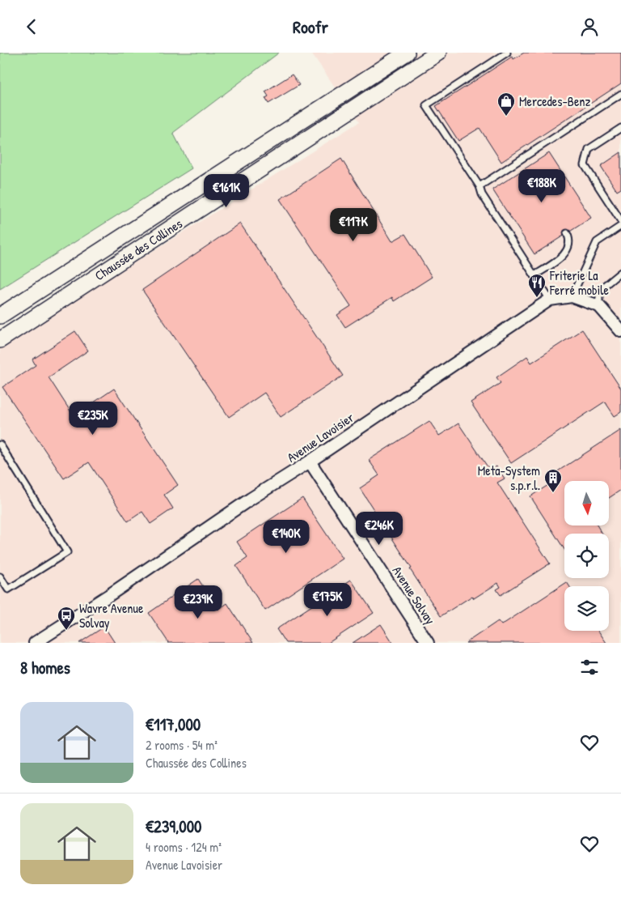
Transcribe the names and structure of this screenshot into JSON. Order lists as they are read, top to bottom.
{
  "streets": {
    "main road": ["Chaussée des Collines"],
    "street": ["Avenue Lavoisier", "Avenue Solvay"]
  },
  "crossings": [
    ["Avenue Lavoisier", "Avenue Solvay"]
  ],
  "places": {
    "shop": ["Mercedes-Benz"],
    "restaurant": ["Friterie La Ferré mobile"],
    "building": ["Meta-System s.p.r.l."],
    "bus stop": ["Wavre Avenue Solvay"]
  },
  "north": "bottom",
  "page": {
    "header": "Roofr",
    "price": [
      "€188K",
      "€161K",
      "€117K",
      "€235K",
      "€246K",
      "€140K",
      "€175K",
      "€239K"
    ],
    "heading": "8 homes",
    "list": [
      {
        "name": "€117,000",
        "note": "2 rooms · 54 m² · Chaussée des Collines"
      },
      {
        "name": "€239,000",
        "note": "4 rooms · 124 m² · Avenue Lavoisier"
      }
    ]
  }
}
